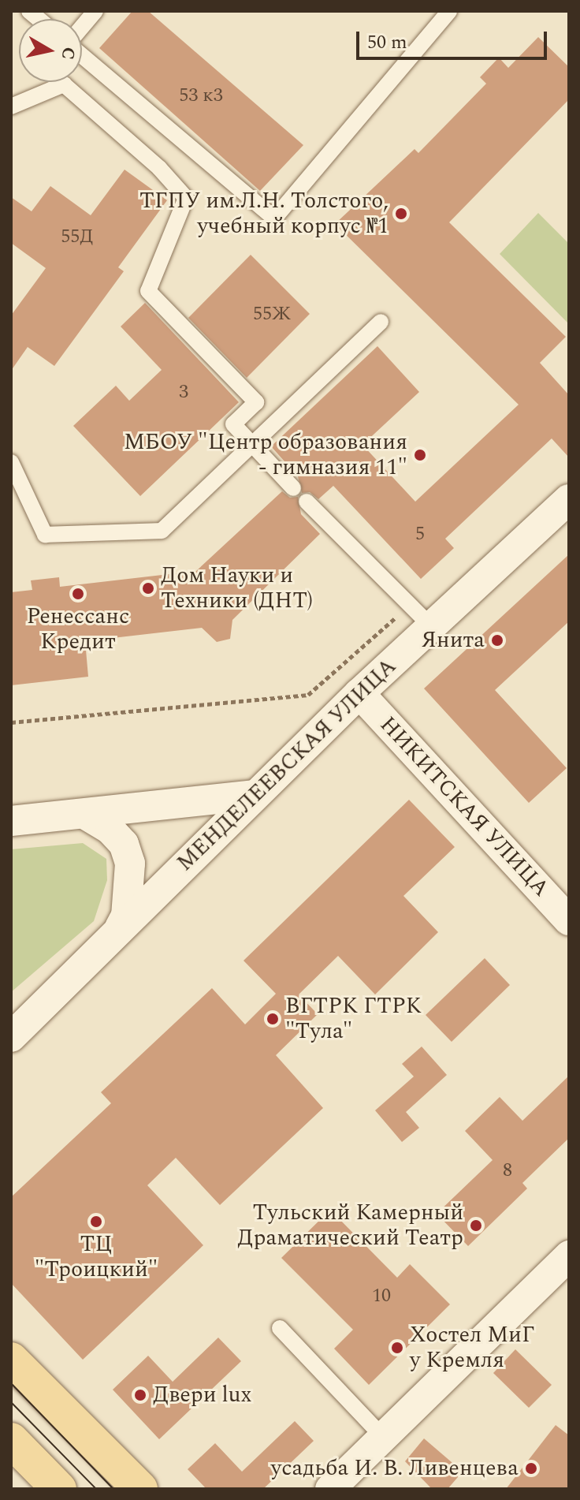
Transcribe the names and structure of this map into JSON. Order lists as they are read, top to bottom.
{
  "streets": {
    "street": ["МЕНДЕЛЕЕВСКАЯ УЛИЦА", "НИКИТСКАЯ УЛИЦА"]
  },
  "crossings": [
    ["МЕНДЕЛЕЕВСКАЯ УЛИЦА", "НИКИТСКАЯ УЛИЦА"]
  ],
  "places": [
    "ТГПУ им.Л.Н. Толстого, учебный корпус №1",
    "МБОУ \"Центр образования - гимназия 11\"",
    "Дом Науки и Техники (ДНТ)",
    "Ренессанс Кредит",
    "Янита",
    "ВГТРК ГТРК \"Тула\"",
    "ТЦ \"Троицкий\"",
    "Тульский Камерный Драматический Театр",
    "Хостел МиГ у Кремля",
    "Двери lux",
    "усадьба И. В. Ливенцева"
  ],
  "house_numbers": [
    "53 к3",
    "55Д",
    "55Ж",
    "3",
    "5",
    "8",
    "10"
  ],
  "scale_bar": "50 m",
  "north": "right"
}
